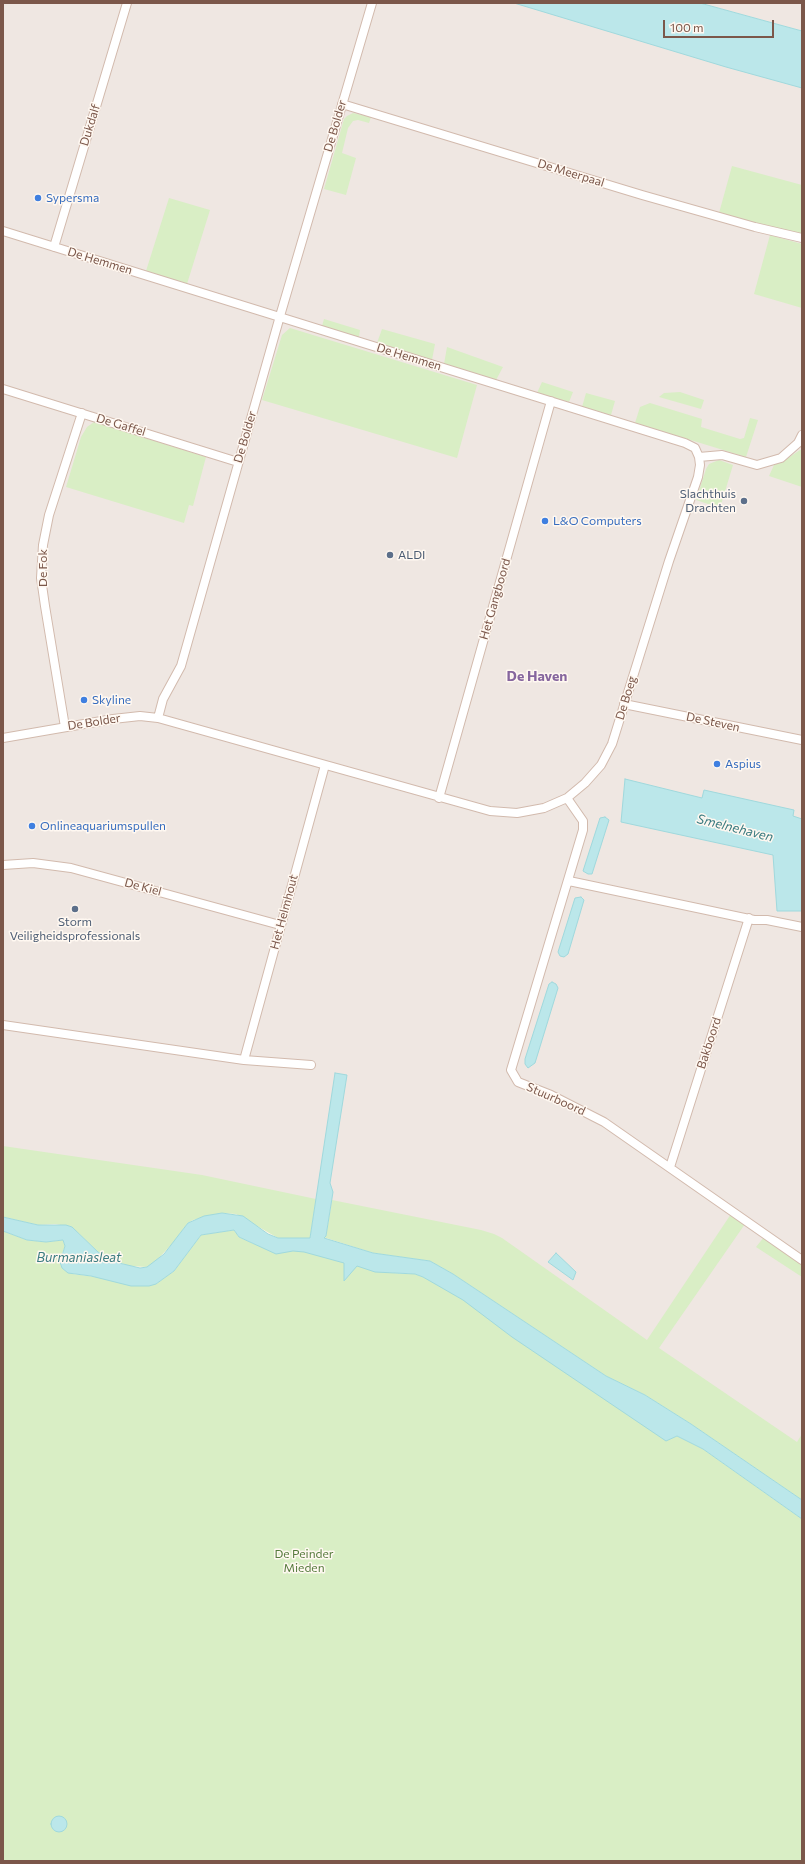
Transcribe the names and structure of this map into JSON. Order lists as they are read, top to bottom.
{
  "streets": {
    "street": [
      "Dukdalf",
      "De Bolder",
      "De Meerpaal",
      "De Hemmen",
      "De Gaffel",
      "De Fok",
      "Het Gangboord",
      "De Boeg",
      "De Steven",
      "De Kiel",
      "Het Helmhout",
      "Bakboord",
      "Stuurboord"
    ]
  },
  "crossings": [
    ["Dukdalf", "De Hemmen"],
    ["De Bolder", "De Meerpaal"],
    ["De Bolder", "De Hemmen"],
    ["De Bolder", "De Gaffel"],
    ["De Bolder", "De Fok"],
    ["De Hemmen", "Het Gangboord"],
    ["De Hemmen", "De Boeg"],
    ["De Gaffel", "De Fok"],
    ["Het Gangboord", "De Boeg"],
    ["De Boeg", "De Steven"],
    ["De Boeg", "Stuurboord"],
    ["De Kiel", "Het Helmhout"],
    ["Bakboord", "Stuurboord"]
  ],
  "districts": ["De Haven"],
  "water": ["Smelnehaven", "Burmaniasleat"],
  "parks": ["De Peinder Mieden"],
  "places": [
    "Sypersma",
    "Slachthuis Drachten",
    "L&O Computers",
    "ALDI",
    "Skyline",
    "Aspius",
    "Onlineaquariumspullen",
    "Storm Veiligheidsprofessionals"
  ],
  "scale_bar": "100 m"
}
